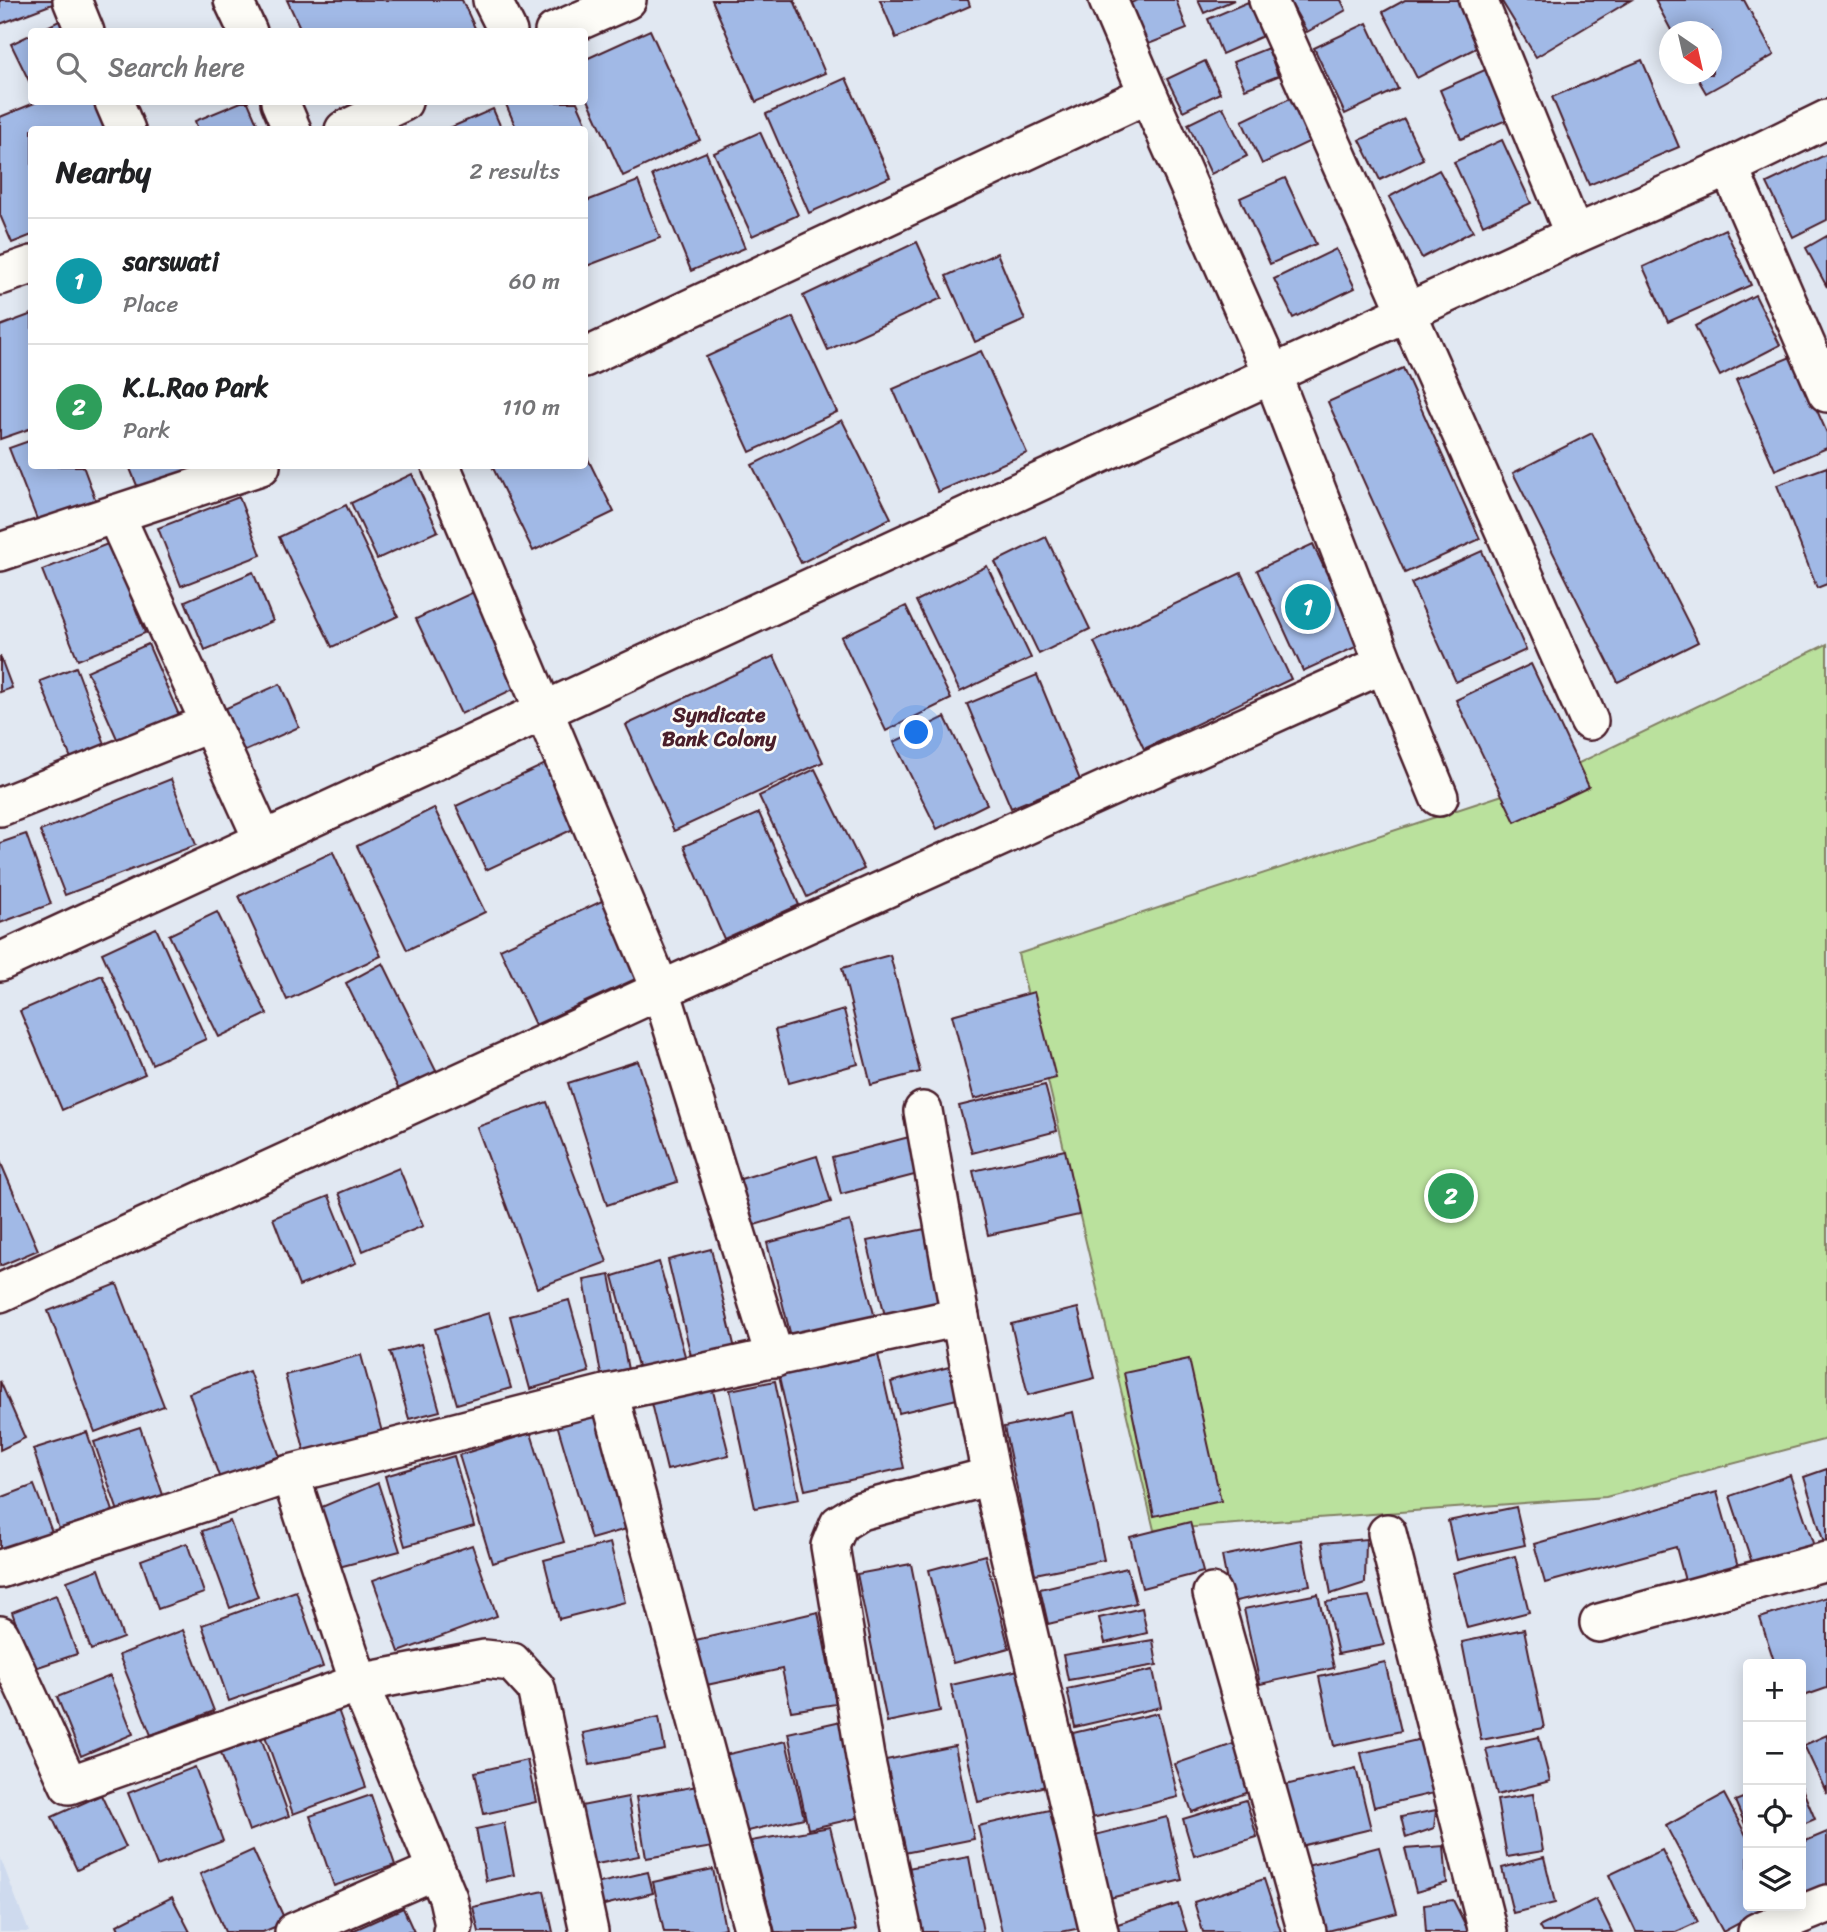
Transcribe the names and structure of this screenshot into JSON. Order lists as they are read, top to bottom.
{
  "districts": ["Syndicate Bank Colony"],
  "north": "bottom right",
  "page": {
    "search": "Search here",
    "heading": ["Nearby", "2 results"],
    "list": [
      {
        "mark": "1",
        "name": "sarswati",
        "note": "Place",
        "value": "60 m"
      },
      {
        "mark": "2",
        "name": "K.L.Rao Park",
        "note": "Park",
        "value": "110 m"
      }
    ],
    "pins": ["1", "2"],
    "map_buttons": ["+", "−"]
  }
}
